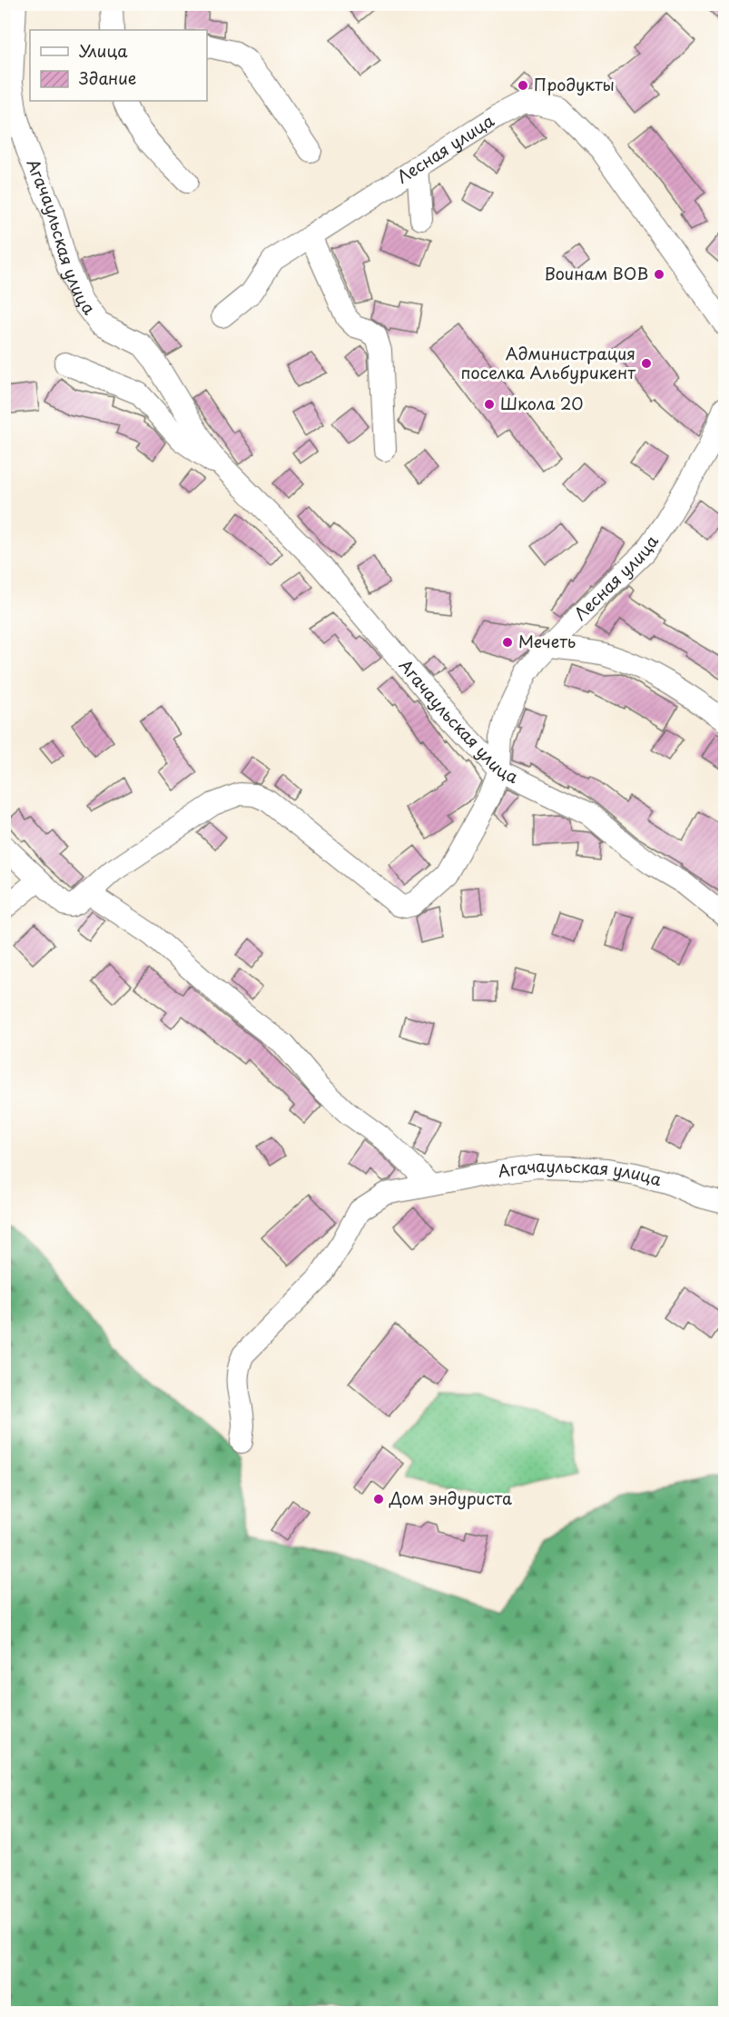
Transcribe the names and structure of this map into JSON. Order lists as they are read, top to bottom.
{
  "streets": {
    "street": ["Лесная улица", "Агачаульская улица"]
  },
  "crossings": [
    ["Лесная улица", "Агачаульская улица"]
  ],
  "places": [
    "Продукты",
    "Воинам ВОВ",
    "Администрация поселка Альбурикент",
    "Школа 20",
    "Мечеть",
    "Дом эндуриста"
  ],
  "legend": ["Улица", "Здание"]
}
